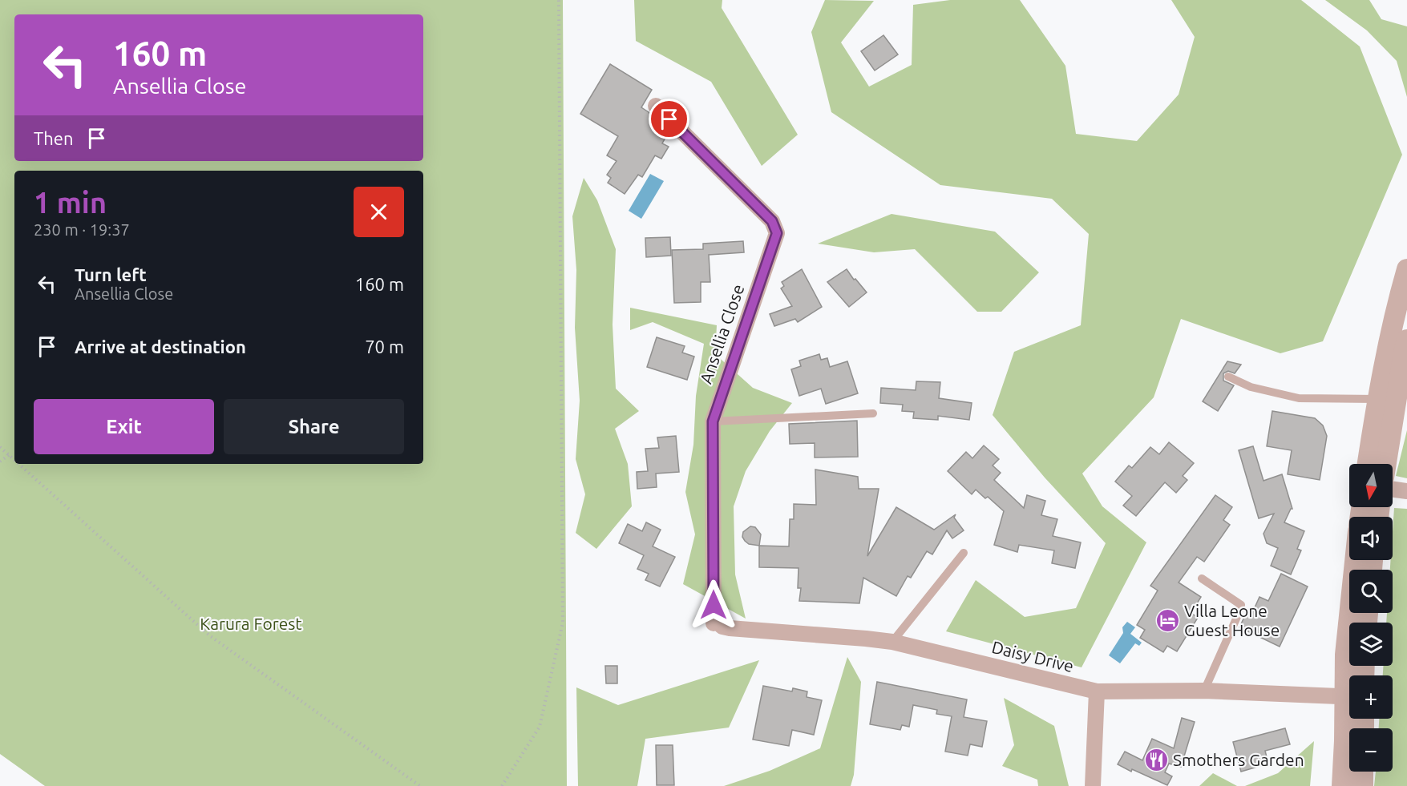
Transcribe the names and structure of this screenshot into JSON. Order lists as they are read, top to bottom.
{
  "streets": {
    "street": ["Ansellia Close", "Daisy Drive"]
  },
  "crossings": [
    ["Ansellia Close", "Daisy Drive"]
  ],
  "parks": ["Karura Forest"],
  "places": {
    "hotel": ["Villa Leone Guest House"],
    "restaurant": ["Smothers Garden"]
  },
  "north": "bottom",
  "page": {
    "turn": ["160 m", "Ansellia Close"],
    "then": "Then",
    "heading": ["1 min", "230 m · 19:37"],
    "list": [
      {
        "name": "Turn left",
        "note": "Ansellia Close",
        "value": "160 m"
      },
      {
        "name": "Arrive at destination",
        "value": "70 m"
      }
    ],
    "buttons": ["Exit", "Share"],
    "map_buttons": ["+", "−"]
  }
}
